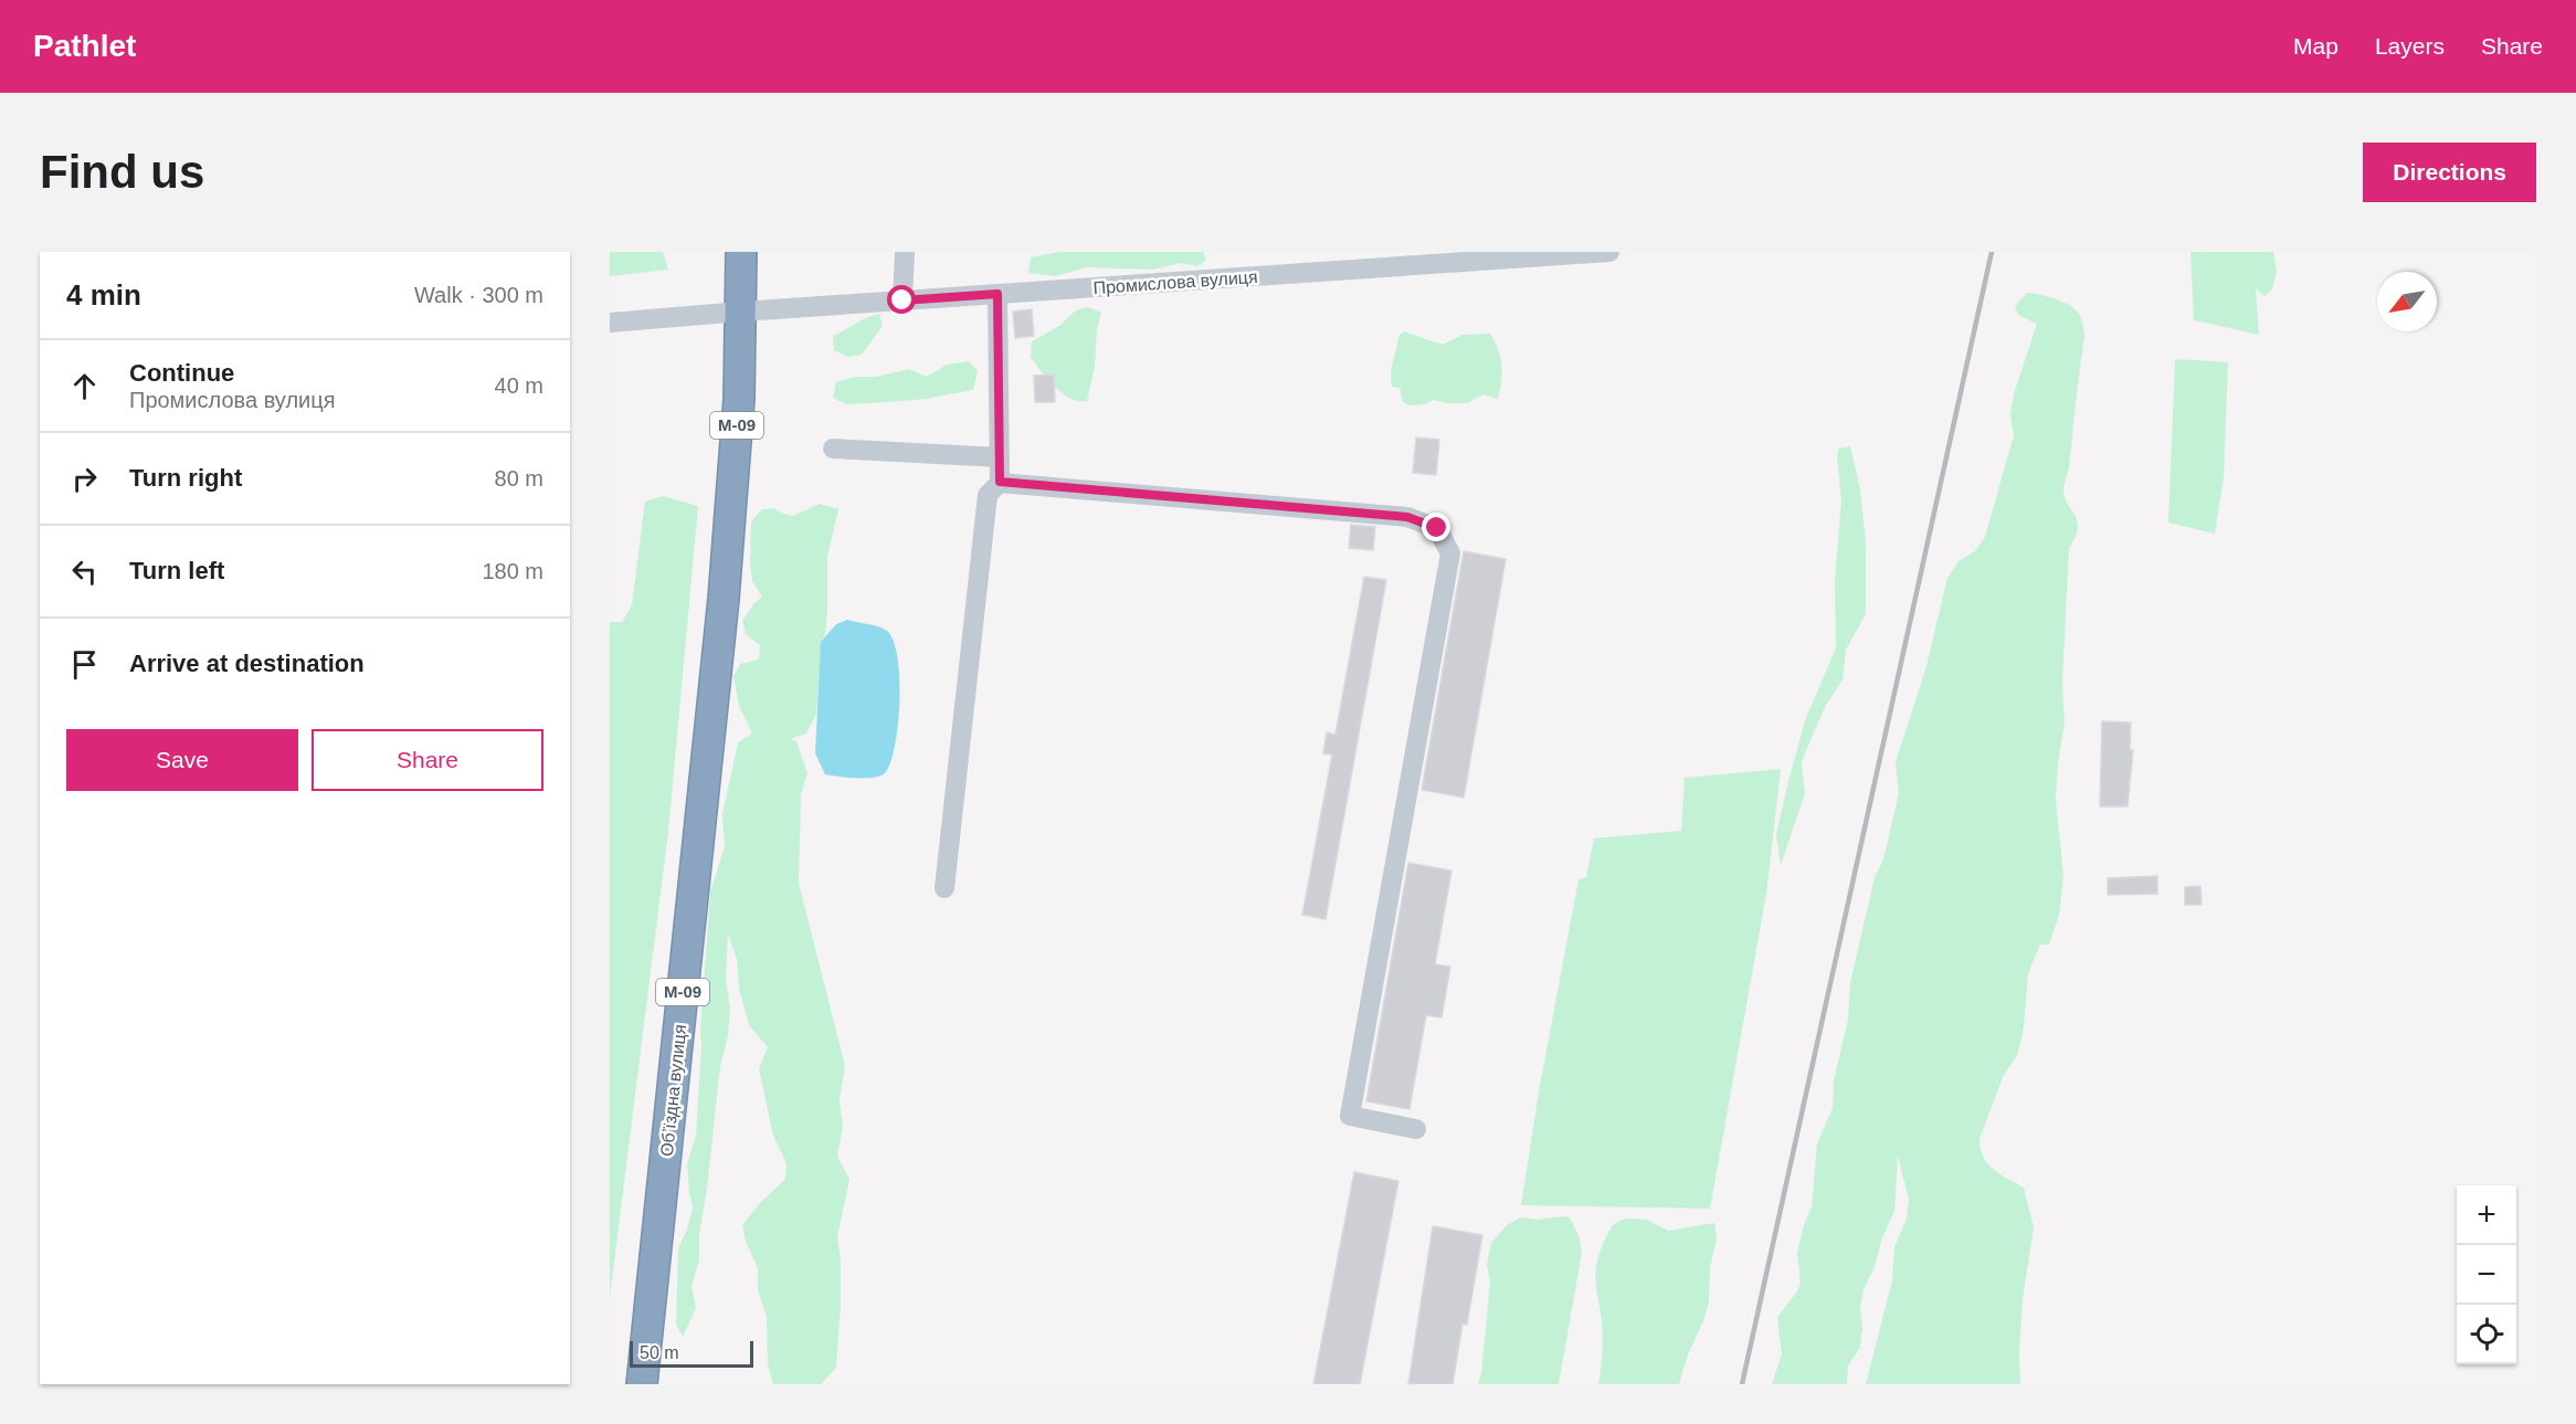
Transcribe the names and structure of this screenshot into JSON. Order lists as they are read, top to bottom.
{
  "streets": {
    "highway": ["М-09", "Обʼїздна вулиця"],
    "street": ["Промислова вулиця"]
  },
  "crossings": [
    ["Промислова вулиця", "М-09"],
    ["Промислова вулиця", "Обʼїздна вулиця"],
    ["М-09", "Обʼїздна вулиця"]
  ],
  "scale_bar": "50 m",
  "north": "bottom left",
  "page": {
    "header": "Pathlet",
    "nav": ["Map", "Layers", "Share"],
    "buttons": [
      "Directions",
      ["Save", "Share"]
    ],
    "title": "Find us",
    "heading": ["4 min", "Walk · 300 m"],
    "list": [
      ["Continue", "Промислова вулиця", "40 m"],
      ["Turn right", "80 m"],
      ["Turn left", "180 m"],
      "Arrive at destination"
    ],
    "map_buttons": ["+", "−"],
    "scale": "50 m"
  }
}
